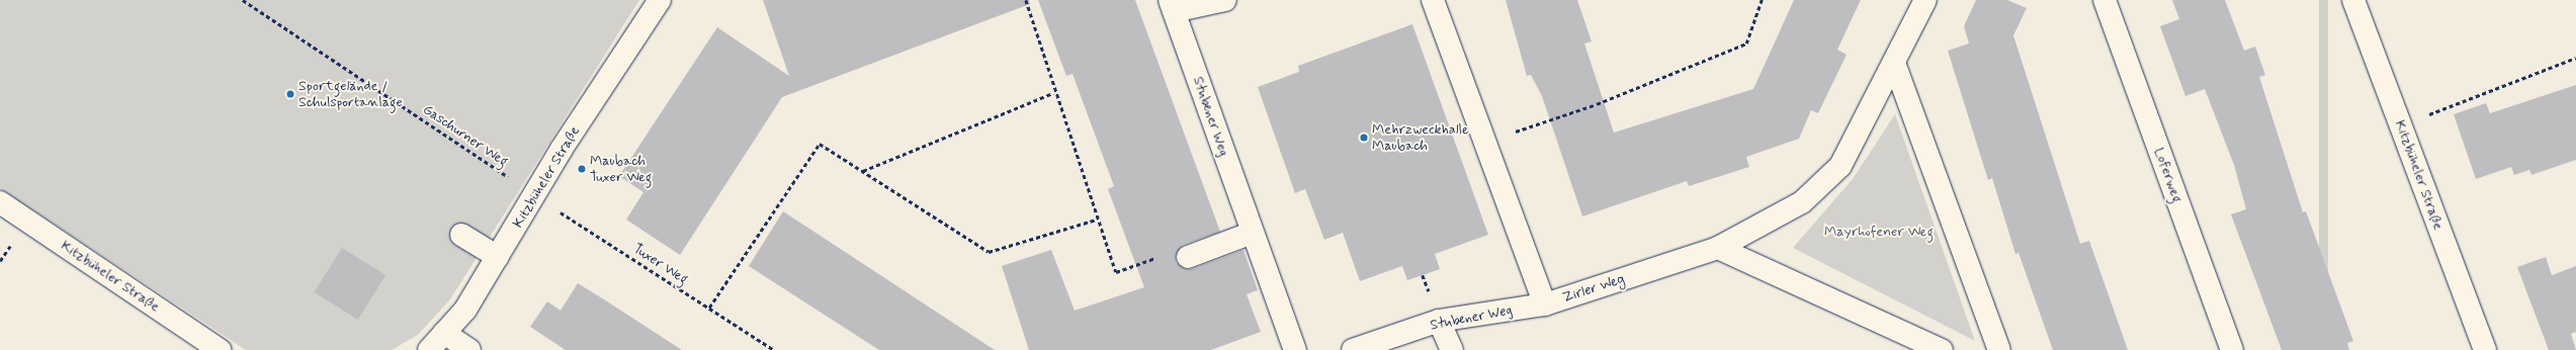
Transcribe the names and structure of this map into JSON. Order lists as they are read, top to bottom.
{
  "streets": {
    "street": [
      "Stubener Weg",
      "Loferweg",
      "Kitzbüheler Straße",
      "Zirler Weg"
    ],
    "path": ["Gaschurner Weg", "Tuxer Weg"]
  },
  "crossings": [
    ["Stubener Weg", "Zirler Weg"],
    ["Gaschurner Weg", "Kitzbüheler Straße"],
    ["Gaschurner Weg", "Tuxer Weg"],
    ["Kitzbüheler Straße", "Tuxer Weg"]
  ],
  "parks": ["Mayrhofener Weg"],
  "places": ["Sportgelände / Schulsportanlage", "Mehrzweckhalle Maubach", "Maubach Tuxer Weg"]
}
